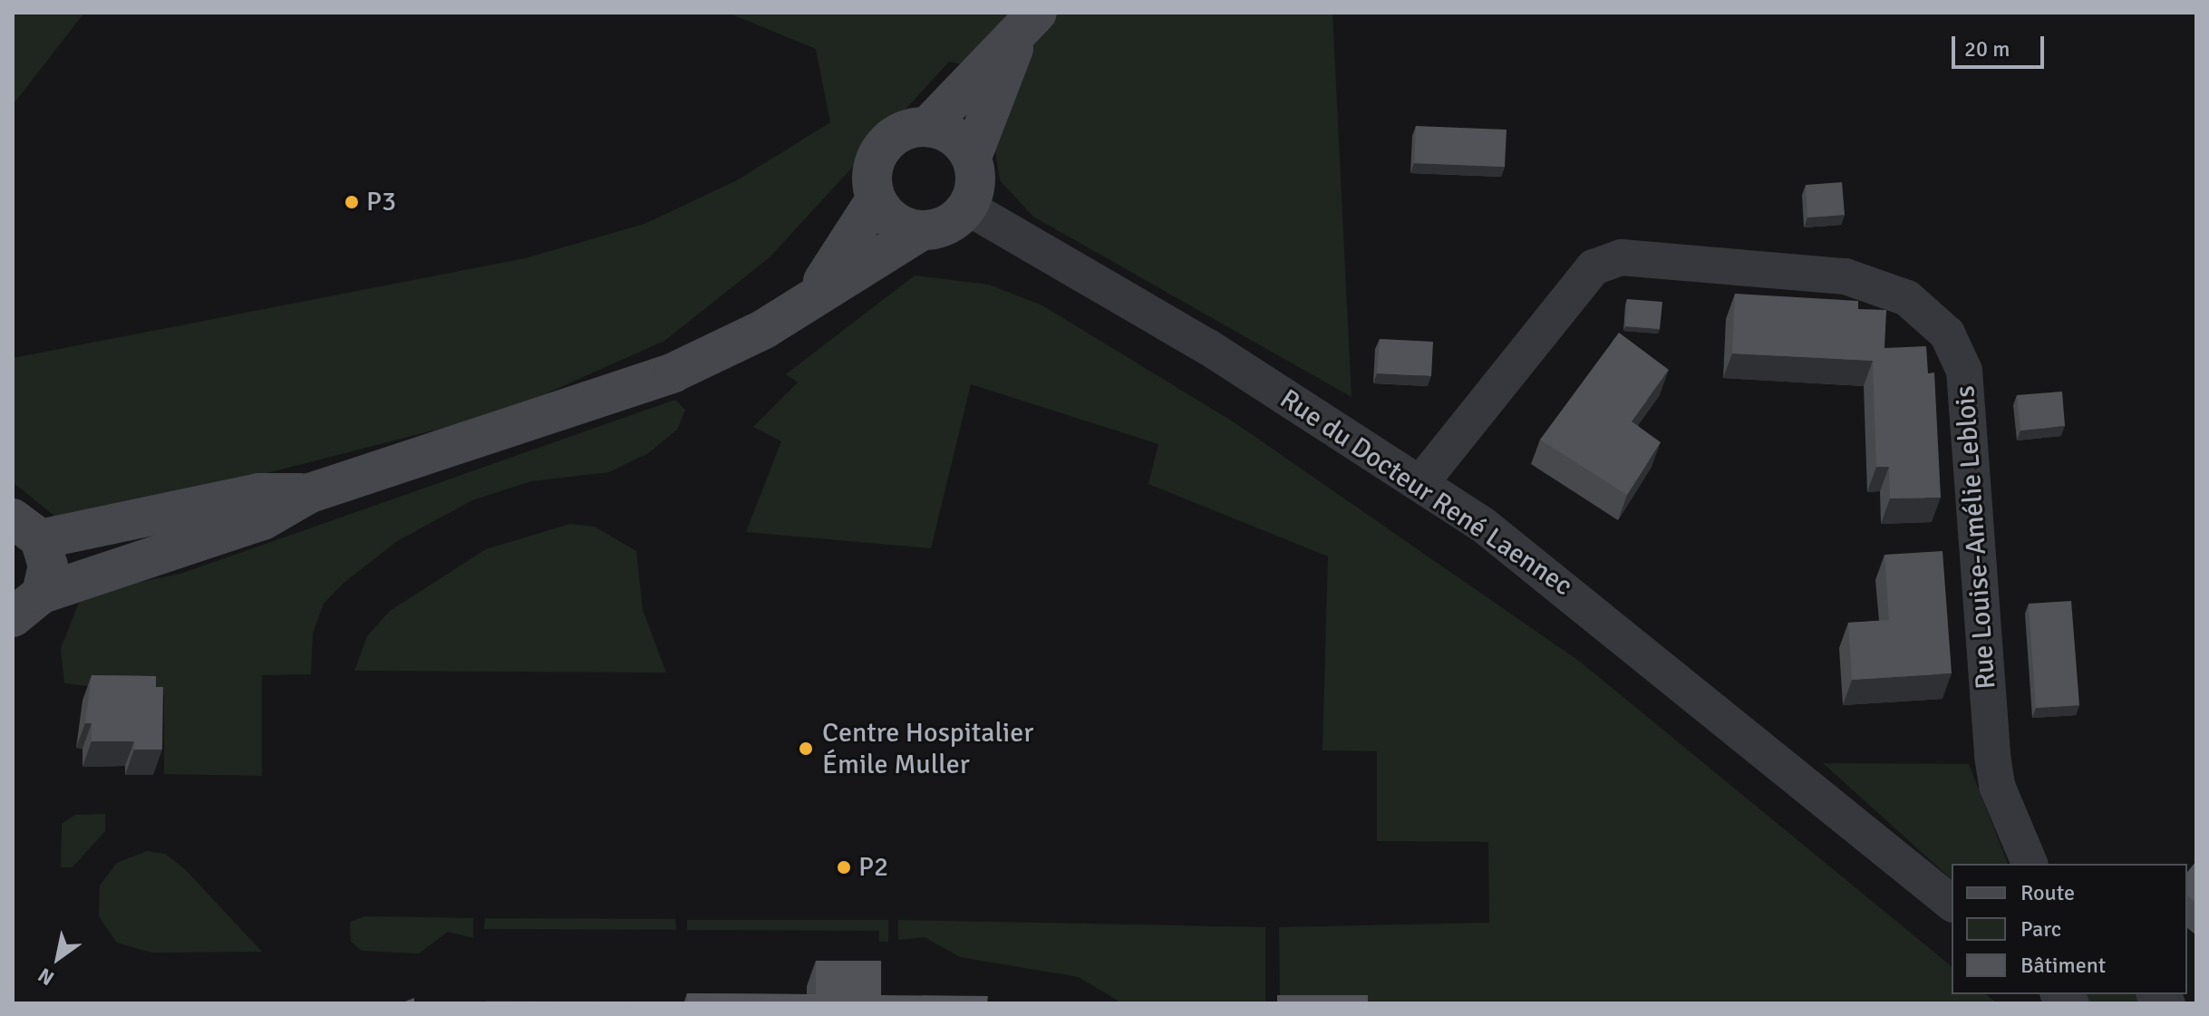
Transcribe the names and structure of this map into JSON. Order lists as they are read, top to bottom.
{
  "streets": {
    "street": ["Rue du Docteur René Laennec", "Rue Louise-Amélie Leblois"]
  },
  "crossings": [
    ["Rue du Docteur René Laennec", "Rue Louise-Amélie Leblois"]
  ],
  "places": ["P3", "Centre Hospitalier Émile Muller", "P2"],
  "legend": ["Route", "Parc", "Bâtiment"],
  "scale_bar": "20 m",
  "north": "bottom left"
}
